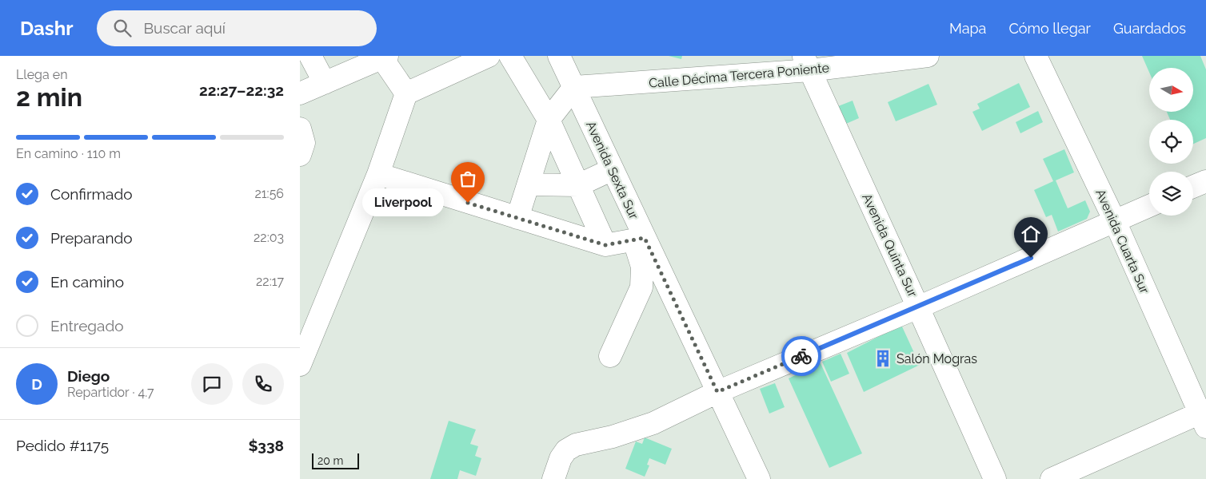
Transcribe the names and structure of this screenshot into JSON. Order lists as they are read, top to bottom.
{
  "streets": {
    "street": [
      "Calle Décima Tercera Poniente",
      "Avenida Sexta Sur",
      "Avenida Cuarta Sur",
      "Avenida Quinta Sur"
    ]
  },
  "crossings": [
    ["Calle Décima Tercera Poniente", "Avenida Sexta Sur"],
    ["Calle Décima Tercera Poniente", "Avenida Quinta Sur"]
  ],
  "places": {
    "other": ["Liverpool"],
    "building": ["Salón Mogras"]
  },
  "scale_bar": "20 m",
  "north": "right",
  "page": {
    "header": "Dashr",
    "search": "Buscar aquí",
    "nav": ["Mapa", "Cómo llegar", "Guardados"],
    "heading": ["2 min", "Llega en", "22:27–22:32"],
    "panel": [
      "Diego",
      "Repartidor · 4.7",
      "Pedido #1175",
      "$338"
    ],
    "bar": "En camino · 110 m",
    "list": [
      ["Confirmado", "21:56"],
      ["Preparando", "22:03"],
      ["En camino", "22:17"],
      "Entregado"
    ],
    "bubble": "Liverpool",
    "round": "D",
    "scale": "20 m"
  }
}
